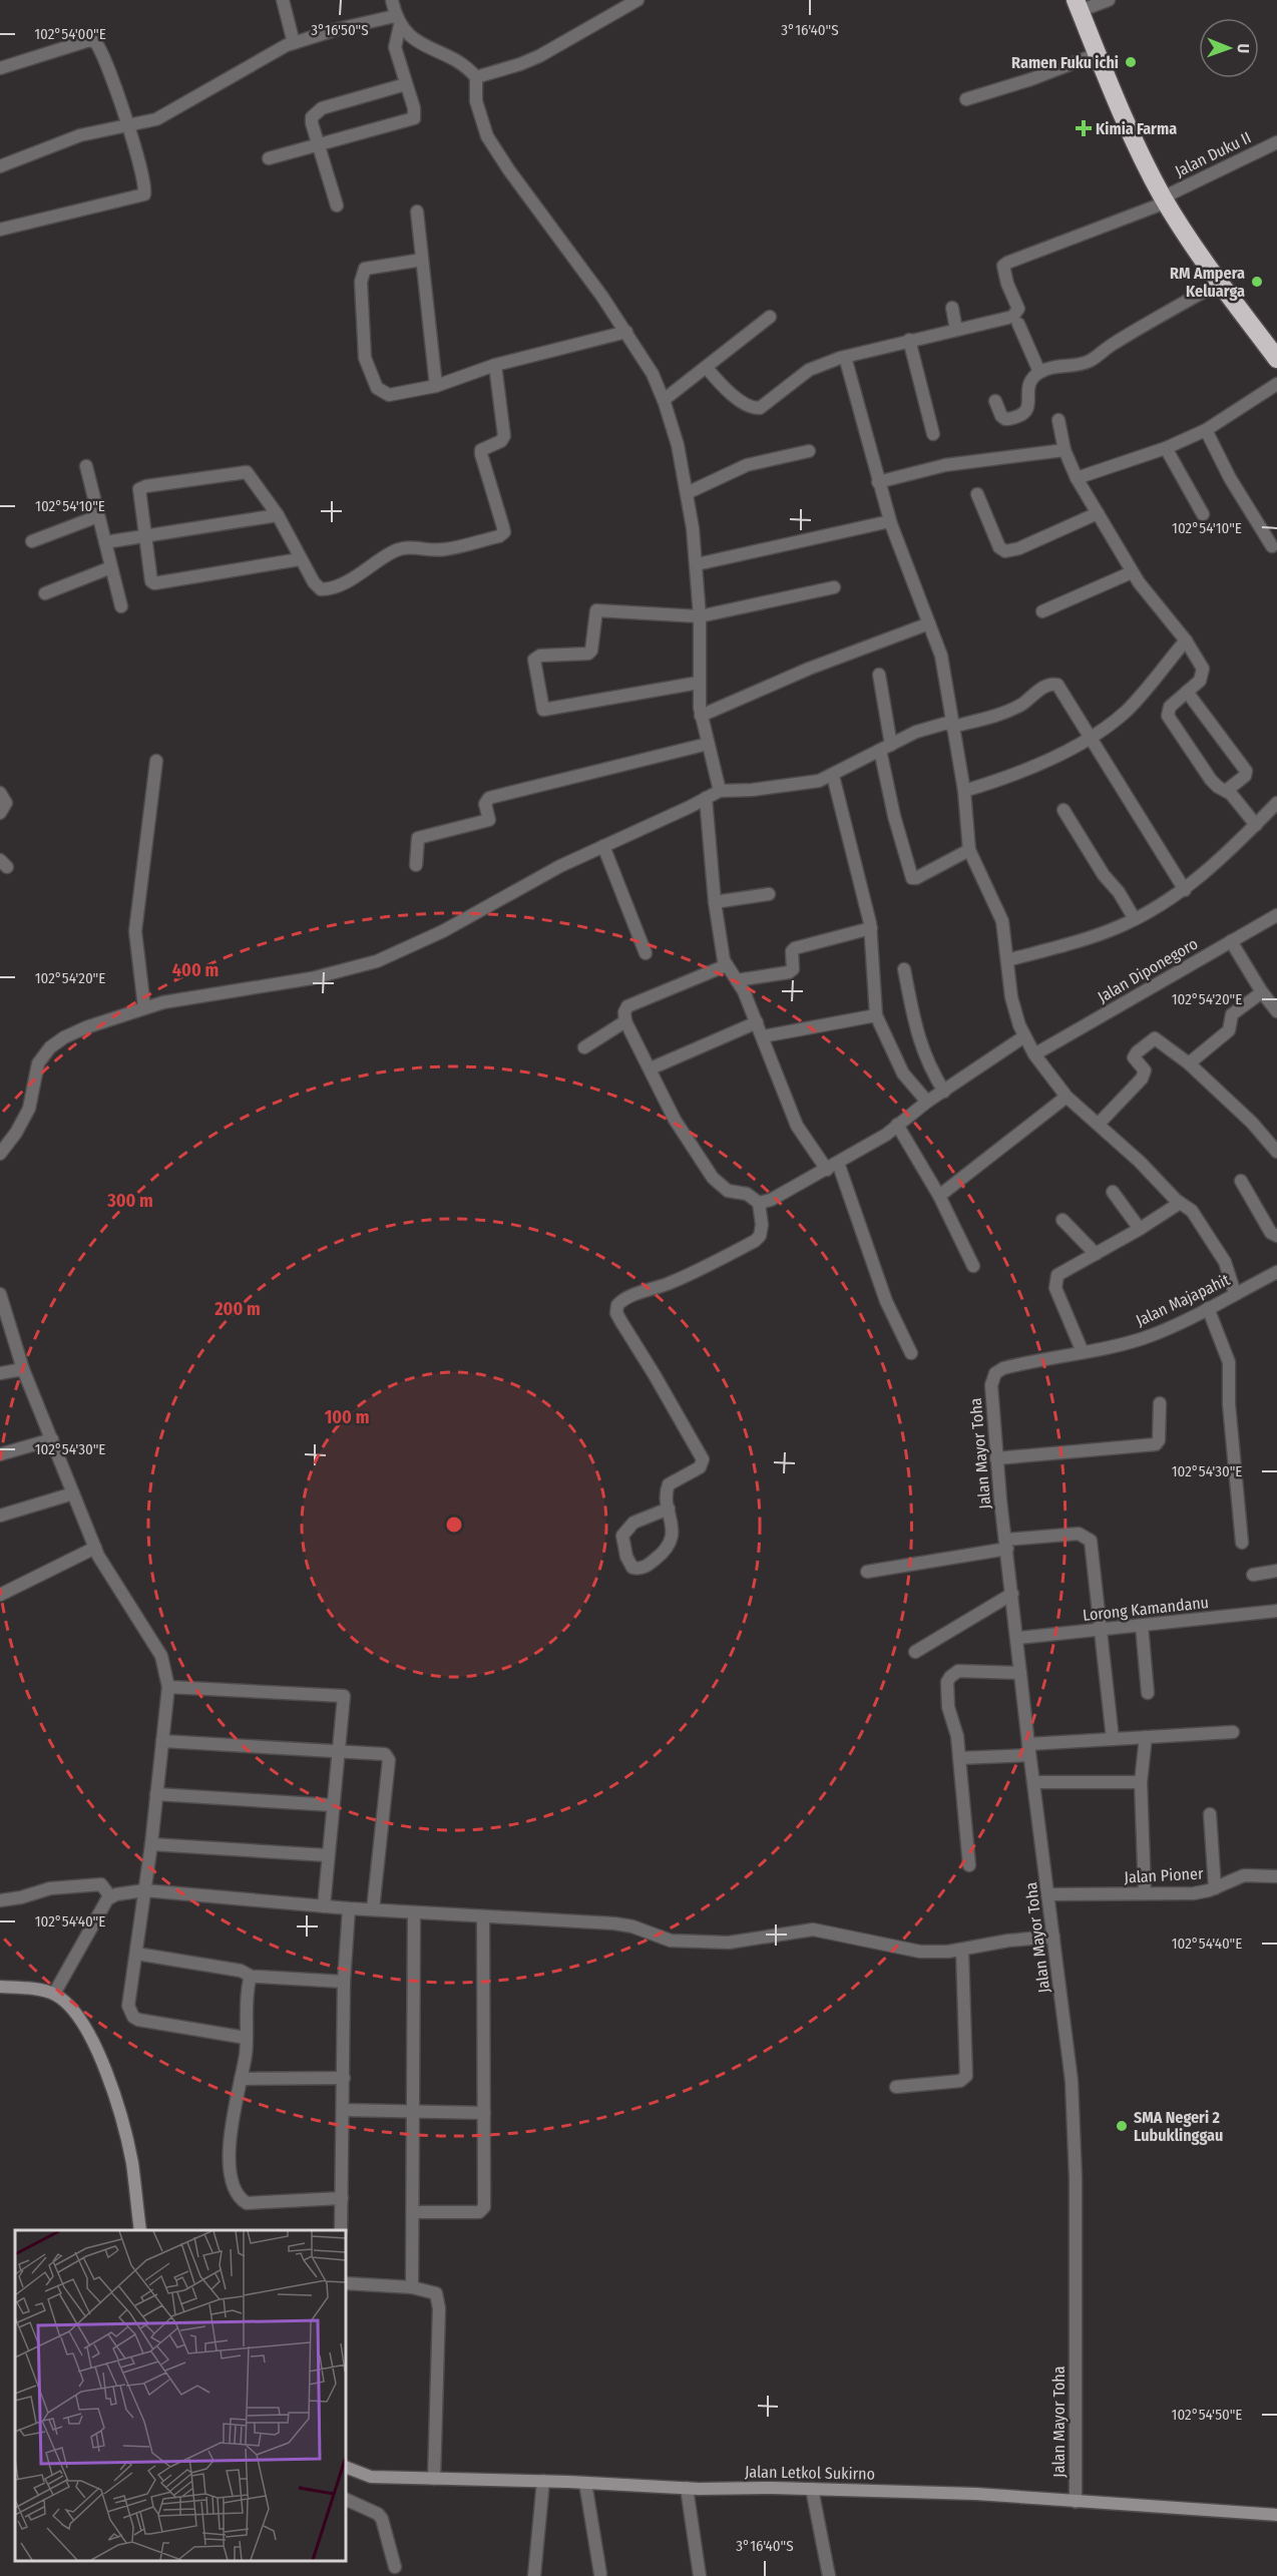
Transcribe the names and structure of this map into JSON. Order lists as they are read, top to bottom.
{
  "streets": {
    "main road": ["Jalan Letkol Sukirno"],
    "street": [
      "Jalan Duku II",
      "Jalan Diponegoro",
      "Jalan Majapahit",
      "Jalan Mayor Toha",
      "Lorong Kamandanu",
      "Jalan Pioner"
    ]
  },
  "crossings": [
    ["Jalan Majapahit", "Jalan Mayor Toha"],
    ["Jalan Mayor Toha", "Lorong Kamandanu"],
    ["Jalan Mayor Toha", "Jalan Pioner"],
    ["Jalan Mayor Toha", "Jalan Letkol Sukirno"]
  ],
  "places": {
    "other": ["Ramen Fuku ichi", "RM Ampera Keluarga", "SMA Negeri 2 Lubuklinggau"],
    "health": ["Kimia Farma"]
  },
  "north": "right",
  "coordinates": [
    "3°16'50\"S",
    "3°16'40\"S",
    "102°54'00\"E",
    "102°54'10\"E",
    "102°54'20\"E",
    "102°54'30\"E",
    "102°54'40\"E",
    "102°54'50\"E"
  ],
  "rings": [
    "400 m",
    "300 m",
    "200 m",
    "100 m"
  ]
}
